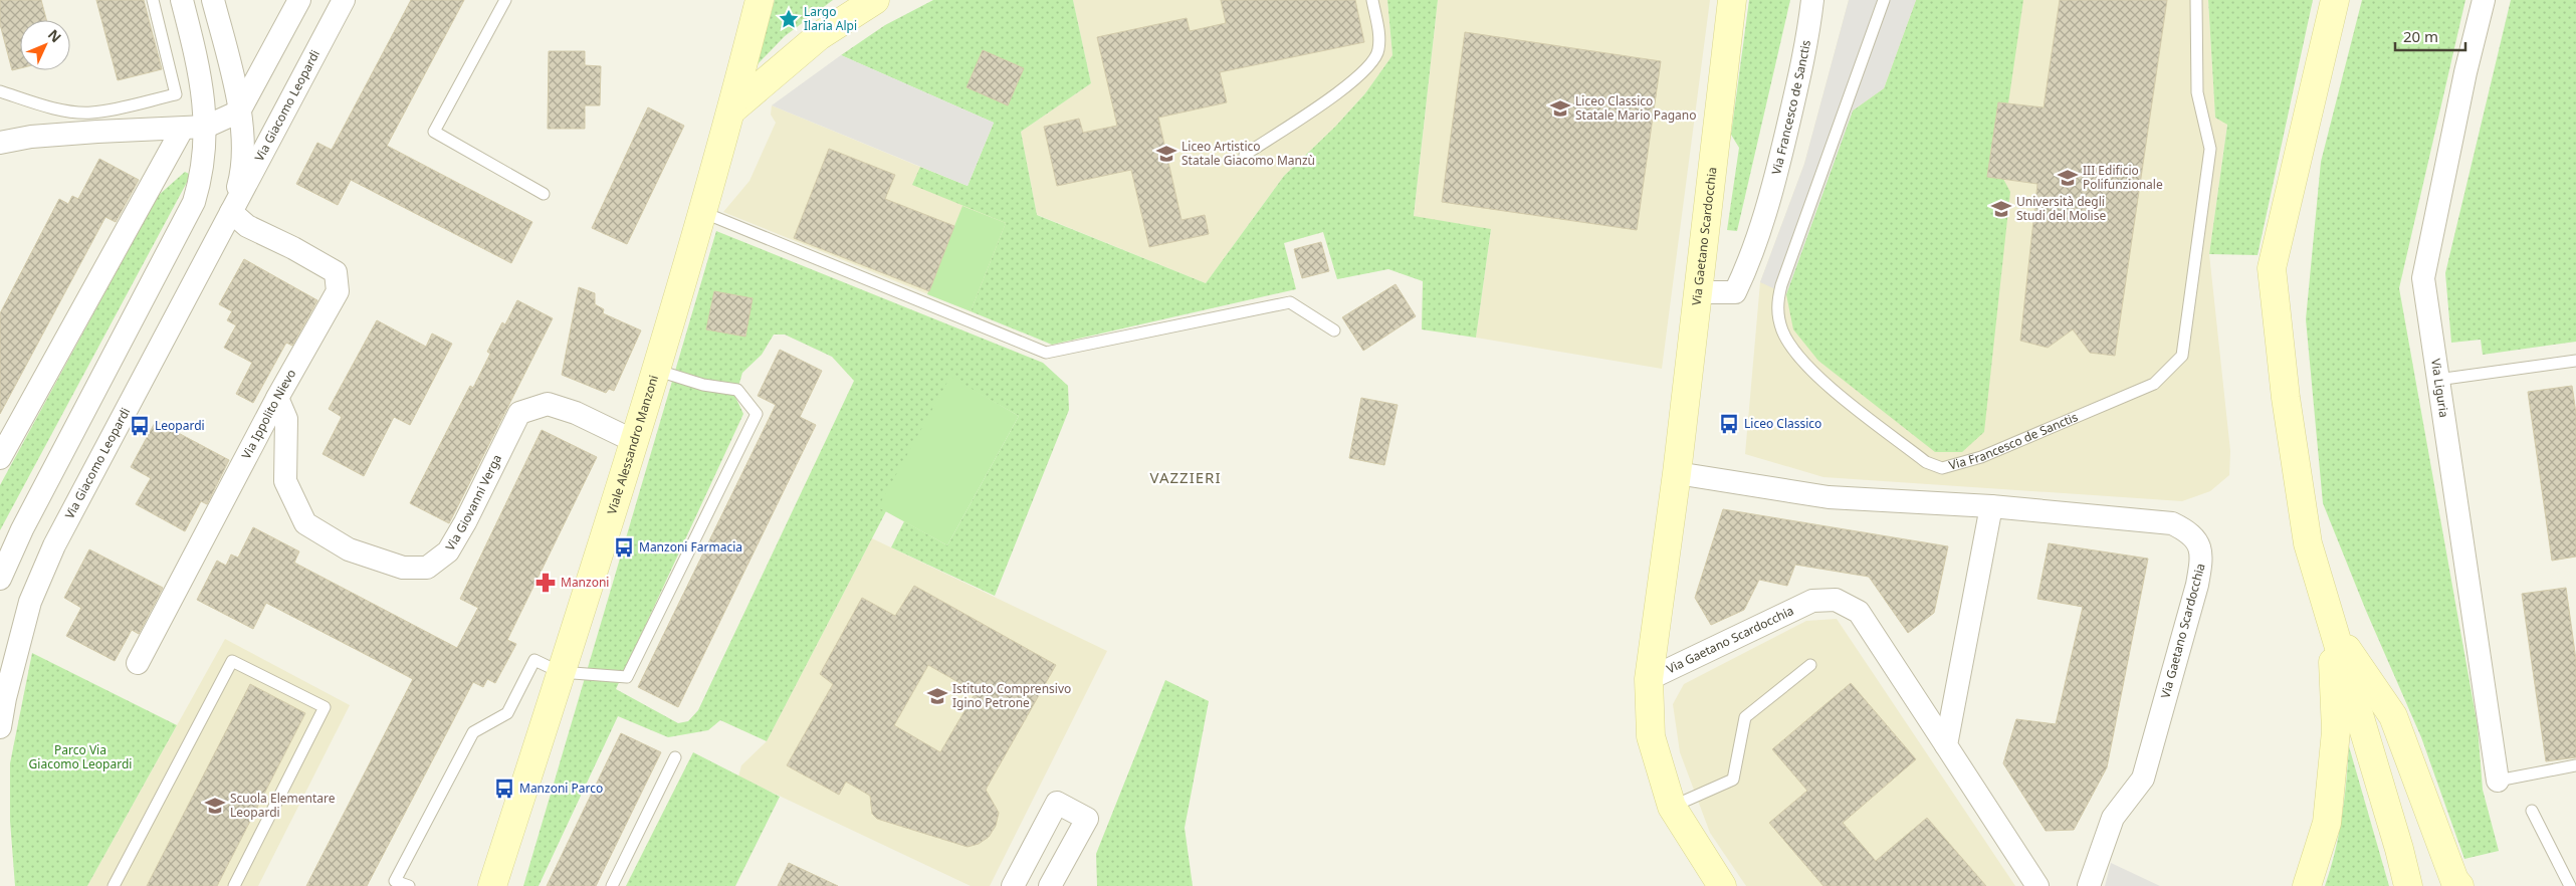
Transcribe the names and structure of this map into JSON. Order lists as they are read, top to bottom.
{
  "streets": {
    "street": [
      "Via Giacomo Leopardi",
      "Via Francesco de Sanctis",
      "Via Gaetano Scardocchia",
      "Via Liguria",
      "Via Ippolito Nievo",
      "Viale Alessandro Manzoni",
      "Via Giovanni Verga"
    ]
  },
  "crossings": [
    ["Via Giacomo Leopardi", "Via Ippolito Nievo"],
    ["Via Francesco de Sanctis", "Via Gaetano Scardocchia"],
    ["Via Ippolito Nievo", "Via Giovanni Verga"],
    ["Viale Alessandro Manzoni", "Via Giovanni Verga"]
  ],
  "districts": ["VAZZIERI"],
  "parks": ["Parco Via Giacomo Leopardi"],
  "places": {
    "place": ["Largo Ilaria Alpi"],
    "school or university": [
      "Liceo Classico Statale Mario Pagano",
      "Liceo Artistico Statale Giacomo Manzù",
      "III Edificio Polifunzionale",
      "Università degli Studi del Molise",
      "Istituto Comprensivo Igino Petrone",
      "Scuola Elementare Leopardi"
    ],
    "bus stop": [
      "Liceo Classico",
      "Leopardi",
      "Manzoni Farmacia",
      "Manzoni Parco"
    ],
    "pharmacy": ["Manzoni"]
  },
  "scale_bar": "20 m",
  "north": "top right"
}
